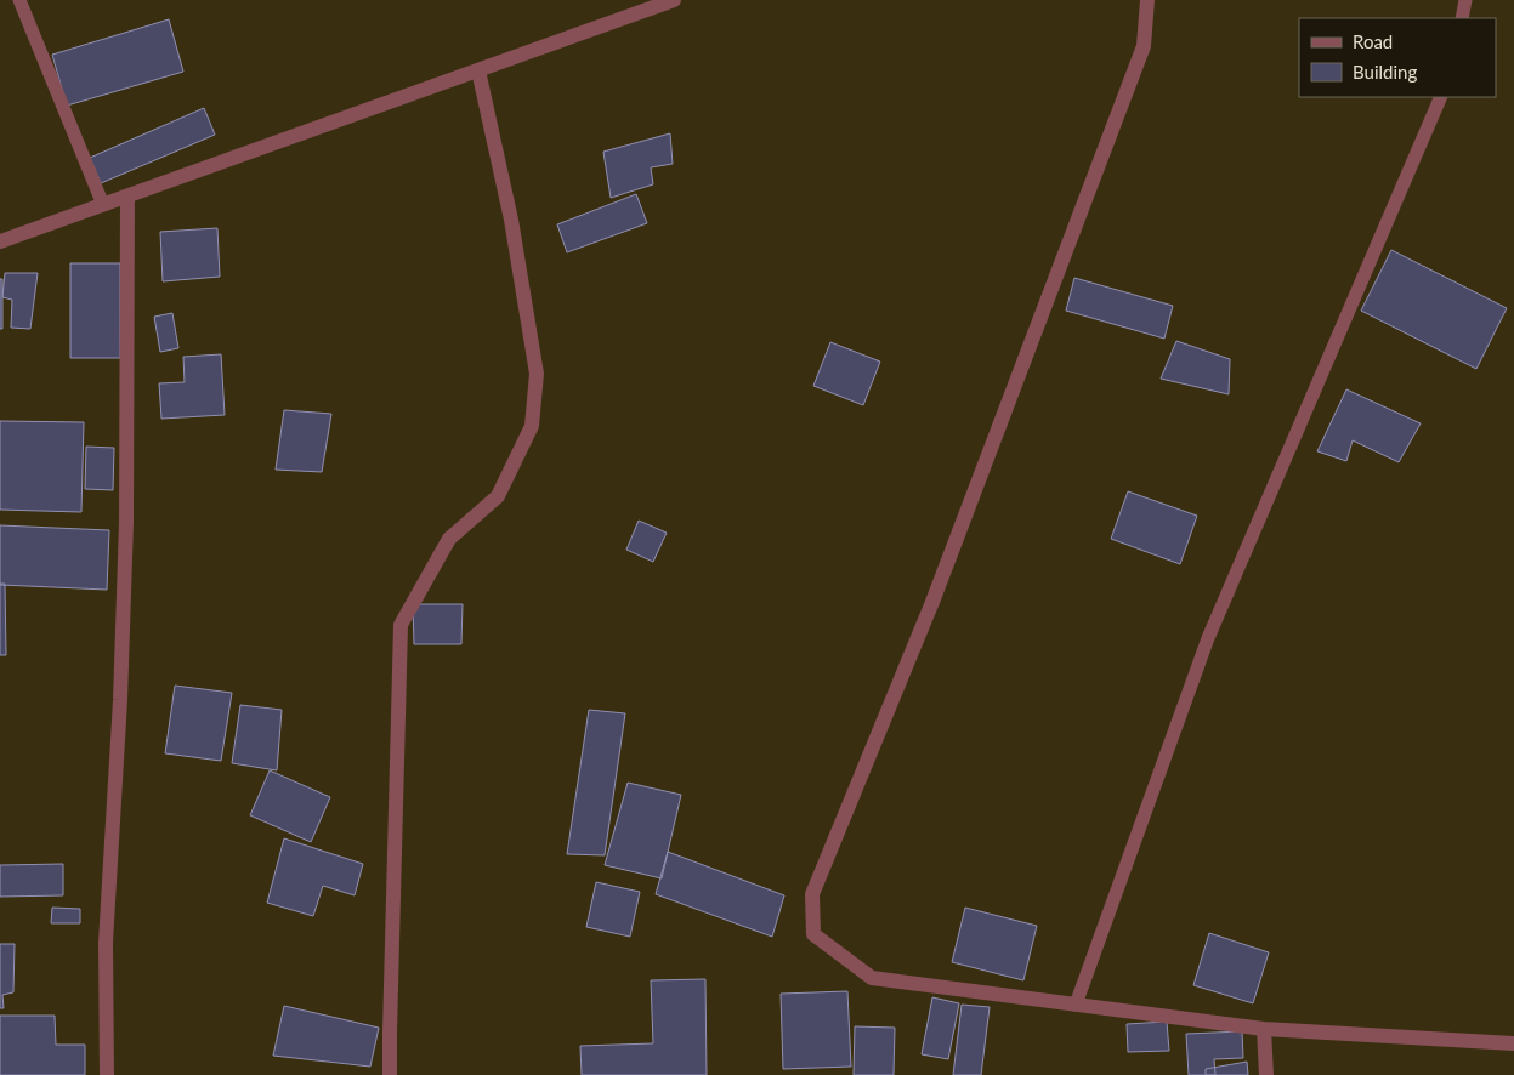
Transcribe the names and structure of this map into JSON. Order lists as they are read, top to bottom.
{
  "legend": ["Road", "Building"]
}
